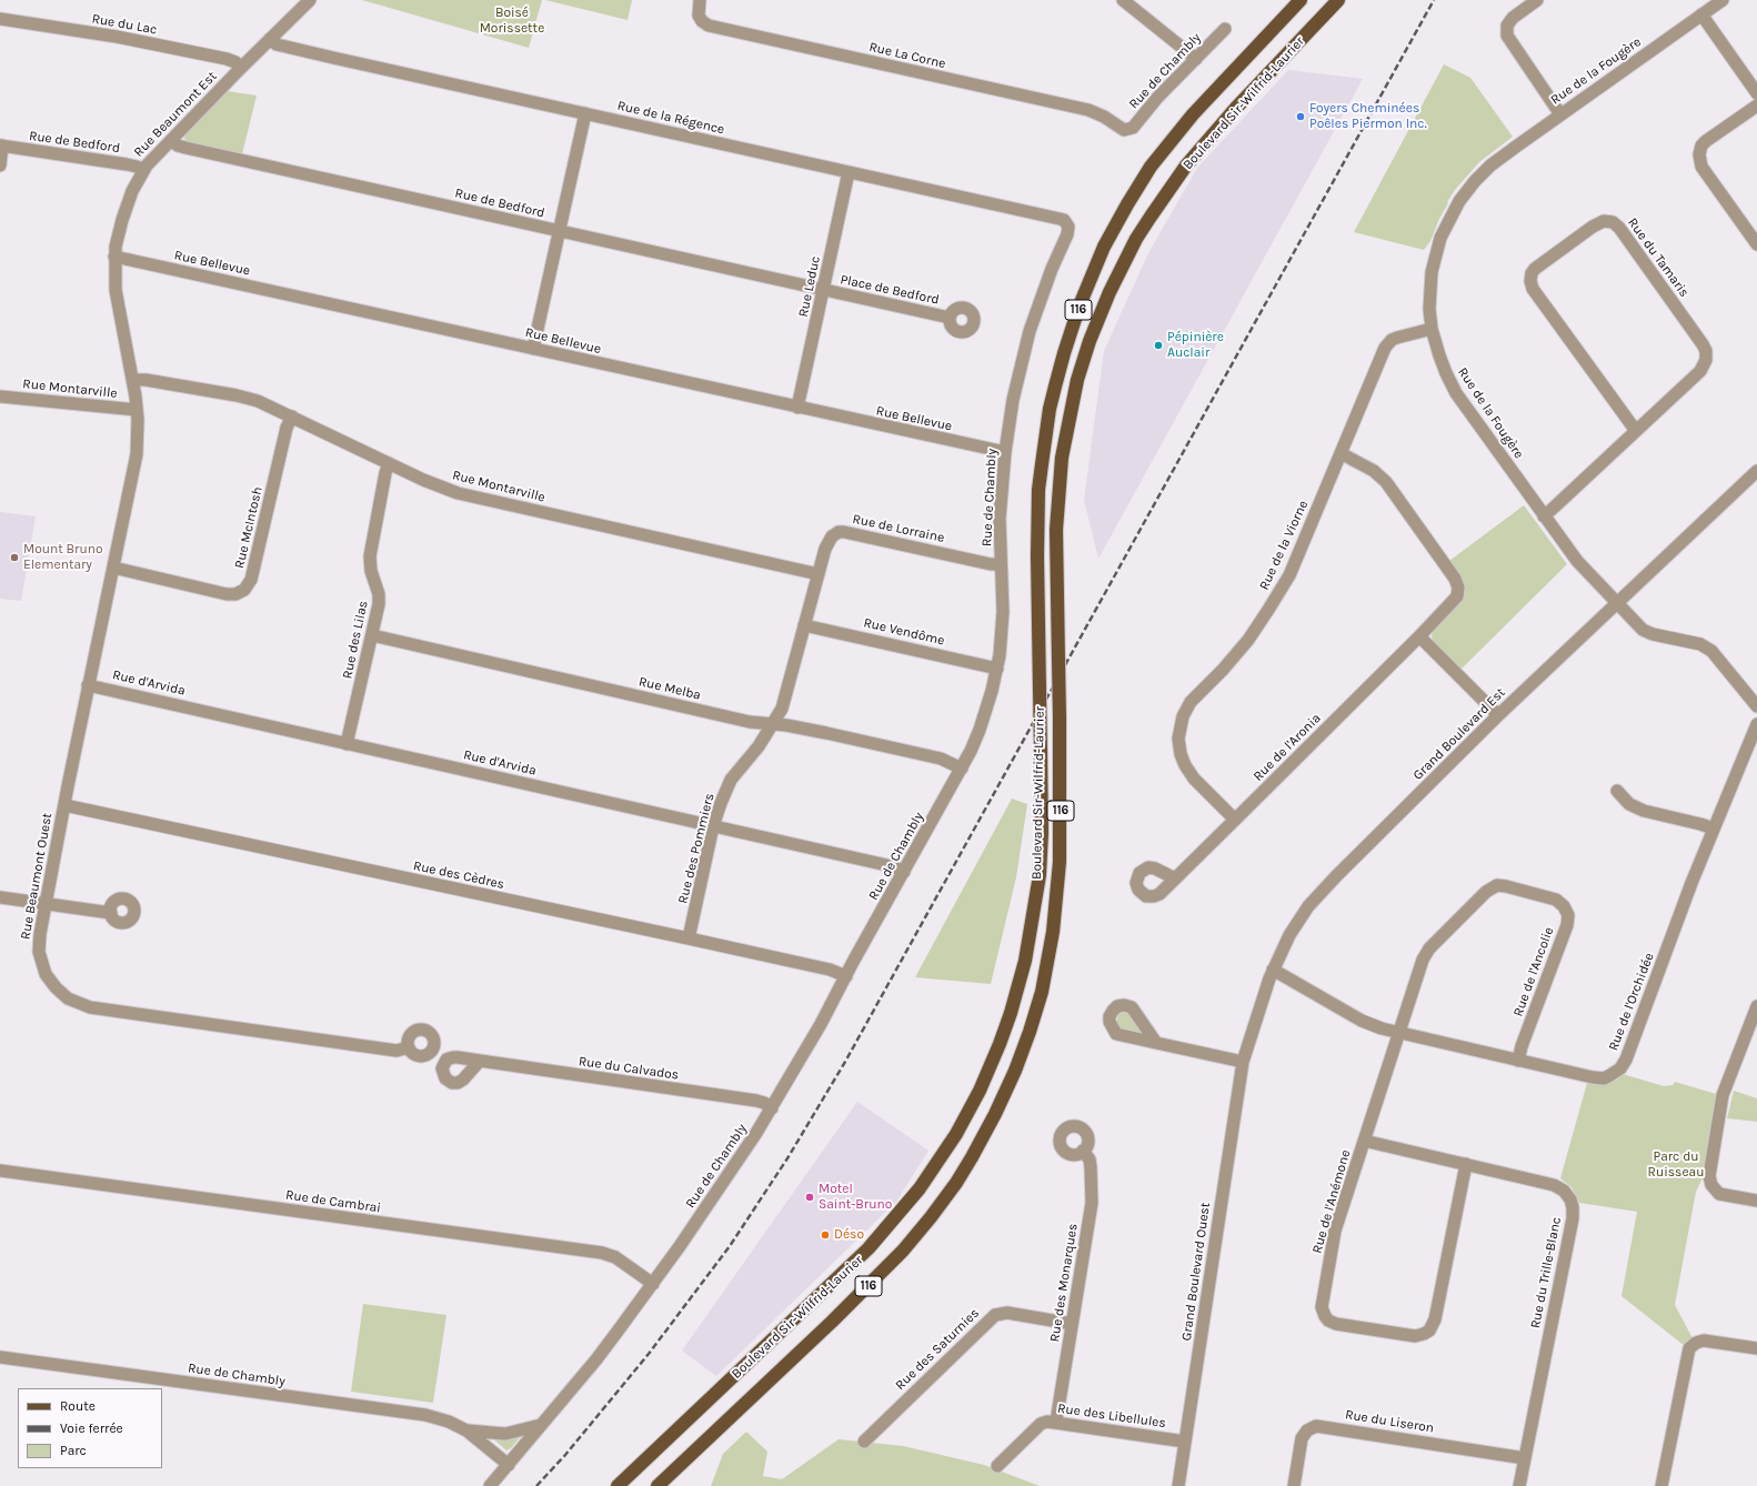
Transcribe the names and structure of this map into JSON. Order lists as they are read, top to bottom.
{
  "streets": {
    "main road": ["Boulevard Sir-Wilfrid-Laurier", "116"],
    "street": [
      "Rue du Lac",
      "Rue La Corne",
      "Rue de Chambly",
      "Rue de la Fougère",
      "Rue Beaumont Est",
      "Rue de la Régence",
      "Rue de Bedford",
      "Rue du Tamaris",
      "Rue Bellevue",
      "Rue Leduc",
      "Place de Bedford",
      "Rue Montarville",
      "Rue McIntosh",
      "Rue de Lorraine",
      "Rue de la Viorne",
      "Rue Vendôme",
      "Rue des Lilas",
      "Rue d'Arvida",
      "Rue Melba",
      "Grand Boulevard Est",
      "Rue de l'Aronia",
      "Rue des Pommiers",
      "Rue des Cèdres",
      "Rue Beaumont Ouest",
      "Rue de l'Ancolie",
      "Rue de l'Orchidée",
      "Rue du Calvados",
      "Rue de Cambrai",
      "Rue de l'Anémone",
      "Grand Boulevard Ouest",
      "Rue du Trille-Blanc",
      "Rue des Monarques",
      "Rue des Saturnies",
      "Rue des Libellules",
      "Rue du Liseron"
    ]
  },
  "crossings": [
    ["Rue du Lac", "Rue Beaumont Est"],
    ["Rue La Corne", "Rue de Chambly"],
    ["Rue de Chambly", "Rue de la Régence"],
    ["Rue de Chambly", "Rue Bellevue"],
    ["Rue de Chambly", "Rue de Lorraine"],
    ["Rue de Chambly", "Rue Vendôme"],
    ["Rue de Chambly", "Rue d'Arvida"],
    ["Rue de Chambly", "Rue Melba"],
    ["Rue de Chambly", "Rue des Cèdres"],
    ["Rue de Chambly", "Rue du Calvados"],
    ["Rue de Chambly", "Rue de Cambrai"],
    ["Rue de la Fougère", "Rue du Tamaris"],
    ["Rue de la Fougère", "Rue de la Viorne"],
    ["Rue de la Fougère", "Grand Boulevard Est"],
    ["Rue Beaumont Est", "Rue de la Régence"],
    ["Rue Beaumont Est", "Rue de Bedford"],
    ["Rue Beaumont Est", "Rue Bellevue"],
    ["Rue Beaumont Est", "Rue Montarville"],
    ["Rue Beaumont Est", "Rue Beaumont Ouest"],
    ["Rue de la Régence", "Rue Leduc"],
    ["Rue de Bedford", "Rue Leduc"],
    ["Rue de Bedford", "Place de Bedford"],
    ["Rue Bellevue", "Rue Leduc"],
    ["Rue Leduc", "Place de Bedford"],
    ["Rue Montarville", "Rue McIntosh"],
    ["Rue Montarville", "Rue de Lorraine"],
    ["Rue Montarville", "Rue des Lilas"],
    ["Rue Montarville", "Rue des Pommiers"],
    ["Rue Montarville", "Rue Beaumont Ouest"],
    ["Rue McIntosh", "Rue Beaumont Ouest"],
    ["Rue de Lorraine", "Rue des Pommiers"],
    ["Rue de la Viorne", "Rue de l'Aronia"],
    ["Rue Vendôme", "Rue des Pommiers"],
    ["Rue des Lilas", "Rue d'Arvida"],
    ["Rue des Lilas", "Rue Melba"],
    ["Rue d'Arvida", "Rue des Pommiers"],
    ["Rue d'Arvida", "Rue Beaumont Ouest"],
    ["Rue Melba", "Rue des Pommiers"],
    ["Grand Boulevard Est", "Rue de l'Orchidée"],
    ["Grand Boulevard Est", "Grand Boulevard Ouest"],
    ["Rue des Pommiers", "Rue des Cèdres"],
    ["Rue des Cèdres", "Rue Beaumont Ouest"],
    ["Rue de l'Ancolie", "Rue de l'Orchidée"],
    ["Rue de l'Ancolie", "Rue de l'Anémone"],
    ["Rue de l'Orchidée", "Rue de l'Anémone"],
    ["Rue de l'Anémone", "Rue du Trille-Blanc"],
    ["Grand Boulevard Ouest", "Rue des Libellules"],
    ["Rue du Trille-Blanc", "Rue du Liseron"],
    ["Rue des Monarques", "Rue des Saturnies"],
    ["Rue des Monarques", "Rue des Libellules"]
  ],
  "parks": ["Boisé Morissette", "Parc du Ruisseau"],
  "places": [
    "Foyers Cheminées Poêles Piermon Inc.",
    "Pépinière Auclair",
    "Mount Bruno Elementary",
    "Motel Saint-Bruno",
    "Déso"
  ],
  "legend": ["Route", "Voie ferrée", "Parc"]
}
